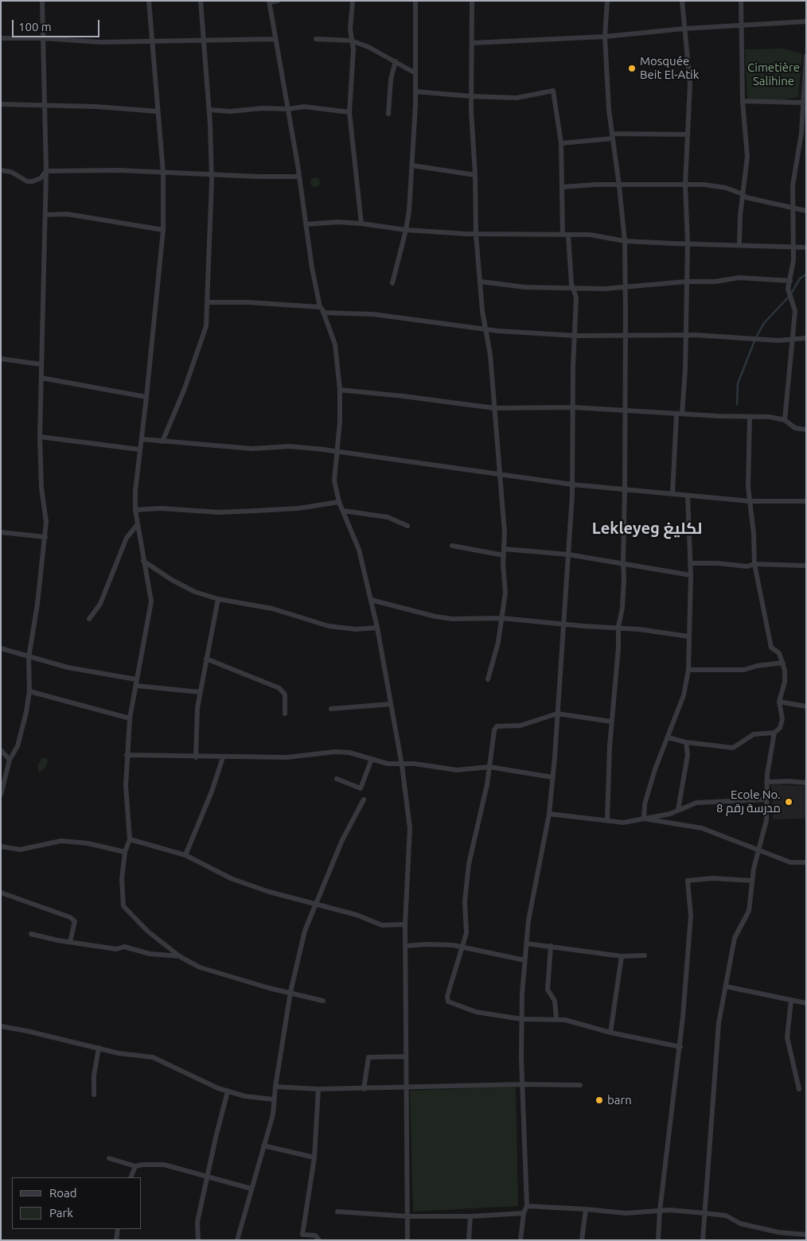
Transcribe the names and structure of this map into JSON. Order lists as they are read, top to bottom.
{
  "districts": ["Lekleyeg لكليغ"],
  "parks": ["Cimetière Salihine"],
  "places": ["Mosquée Beit El-Atik", "Ecole No. 8 مدرسة رقم", "barn"],
  "legend": ["Road", "Park"],
  "scale_bar": "100 m"
}
